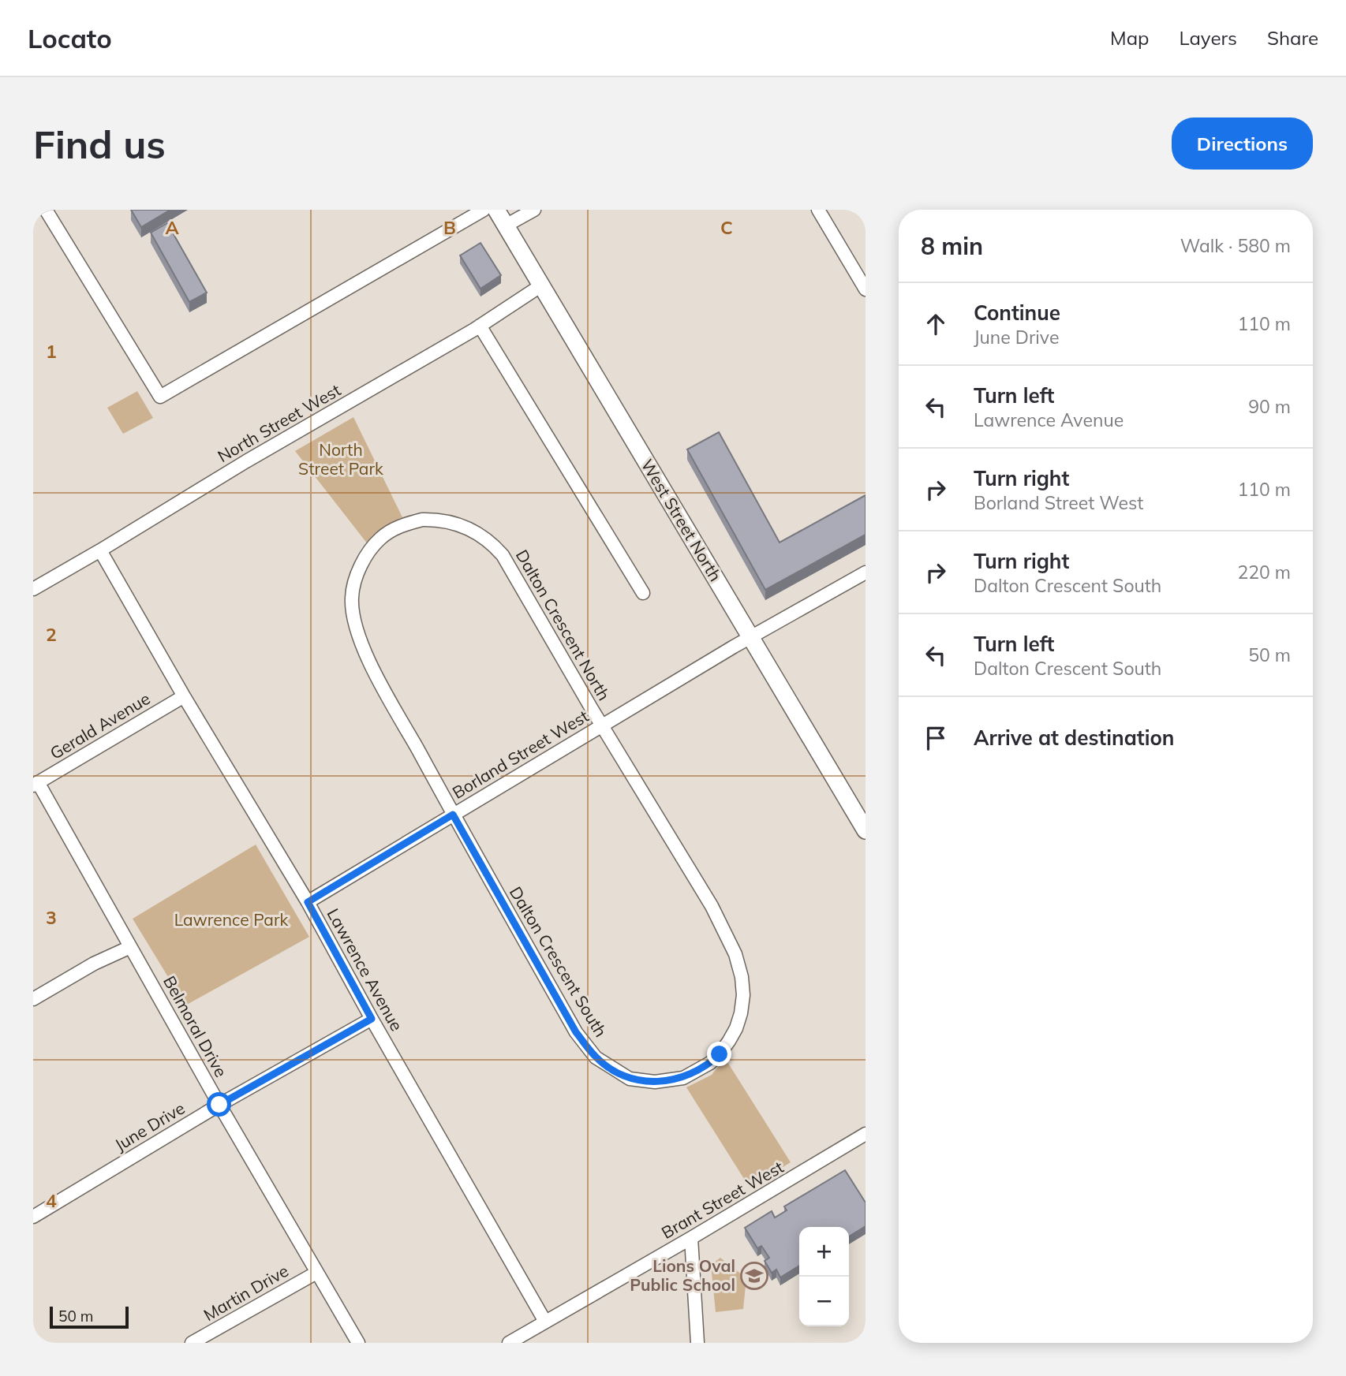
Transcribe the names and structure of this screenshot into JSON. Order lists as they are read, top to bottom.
{
  "streets": {
    "main road": ["West Street North"],
    "street": [
      "North Street West",
      "Dalton Crescent North",
      "Gerald Avenue",
      "Borland Street West",
      "Dalton Crescent South",
      "Lawrence Avenue",
      "Belmoral Drive",
      "June Drive",
      "Brant Street West",
      "Martin Drive"
    ]
  },
  "crossings": [
    ["North Street West", "West Street North"],
    ["North Street West", "Lawrence Avenue"],
    ["West Street North", "Borland Street West"],
    ["Dalton Crescent North", "Borland Street West"],
    ["Dalton Crescent North", "Dalton Crescent South"],
    ["Gerald Avenue", "Lawrence Avenue"],
    ["Gerald Avenue", "Belmoral Drive"],
    ["Borland Street West", "Dalton Crescent South"],
    ["Borland Street West", "Lawrence Avenue"],
    ["Lawrence Avenue", "June Drive"],
    ["Lawrence Avenue", "Brant Street West"],
    ["Belmoral Drive", "June Drive"],
    ["Belmoral Drive", "Martin Drive"]
  ],
  "parks": ["North Street Park", "Lawrence Park"],
  "places": {
    "school or university": ["Lions Oval Public School"]
  },
  "scale_bar": "50 m",
  "page": {
    "header": "Locato",
    "nav": ["Map", "Layers", "Share"],
    "buttons": "Directions",
    "title": "Find us",
    "heading": ["8 min", "Walk · 580 m"],
    "list": [
      ["Continue", "June Drive", "110 m"],
      ["Turn left", "Lawrence Avenue", "90 m"],
      ["Turn right", "Borland Street West", "110 m"],
      ["Turn right", "Dalton Crescent South", "220 m"],
      ["Turn left", "Dalton Crescent South", "50 m"],
      "Arrive at destination"
    ],
    "map_buttons": ["+", "−"],
    "scale": "50 m"
  },
  "grid": {
    "columns": ["A", "B", "C"],
    "rows": [
      "1",
      "2",
      "3",
      "4"
    ]
  }
}
